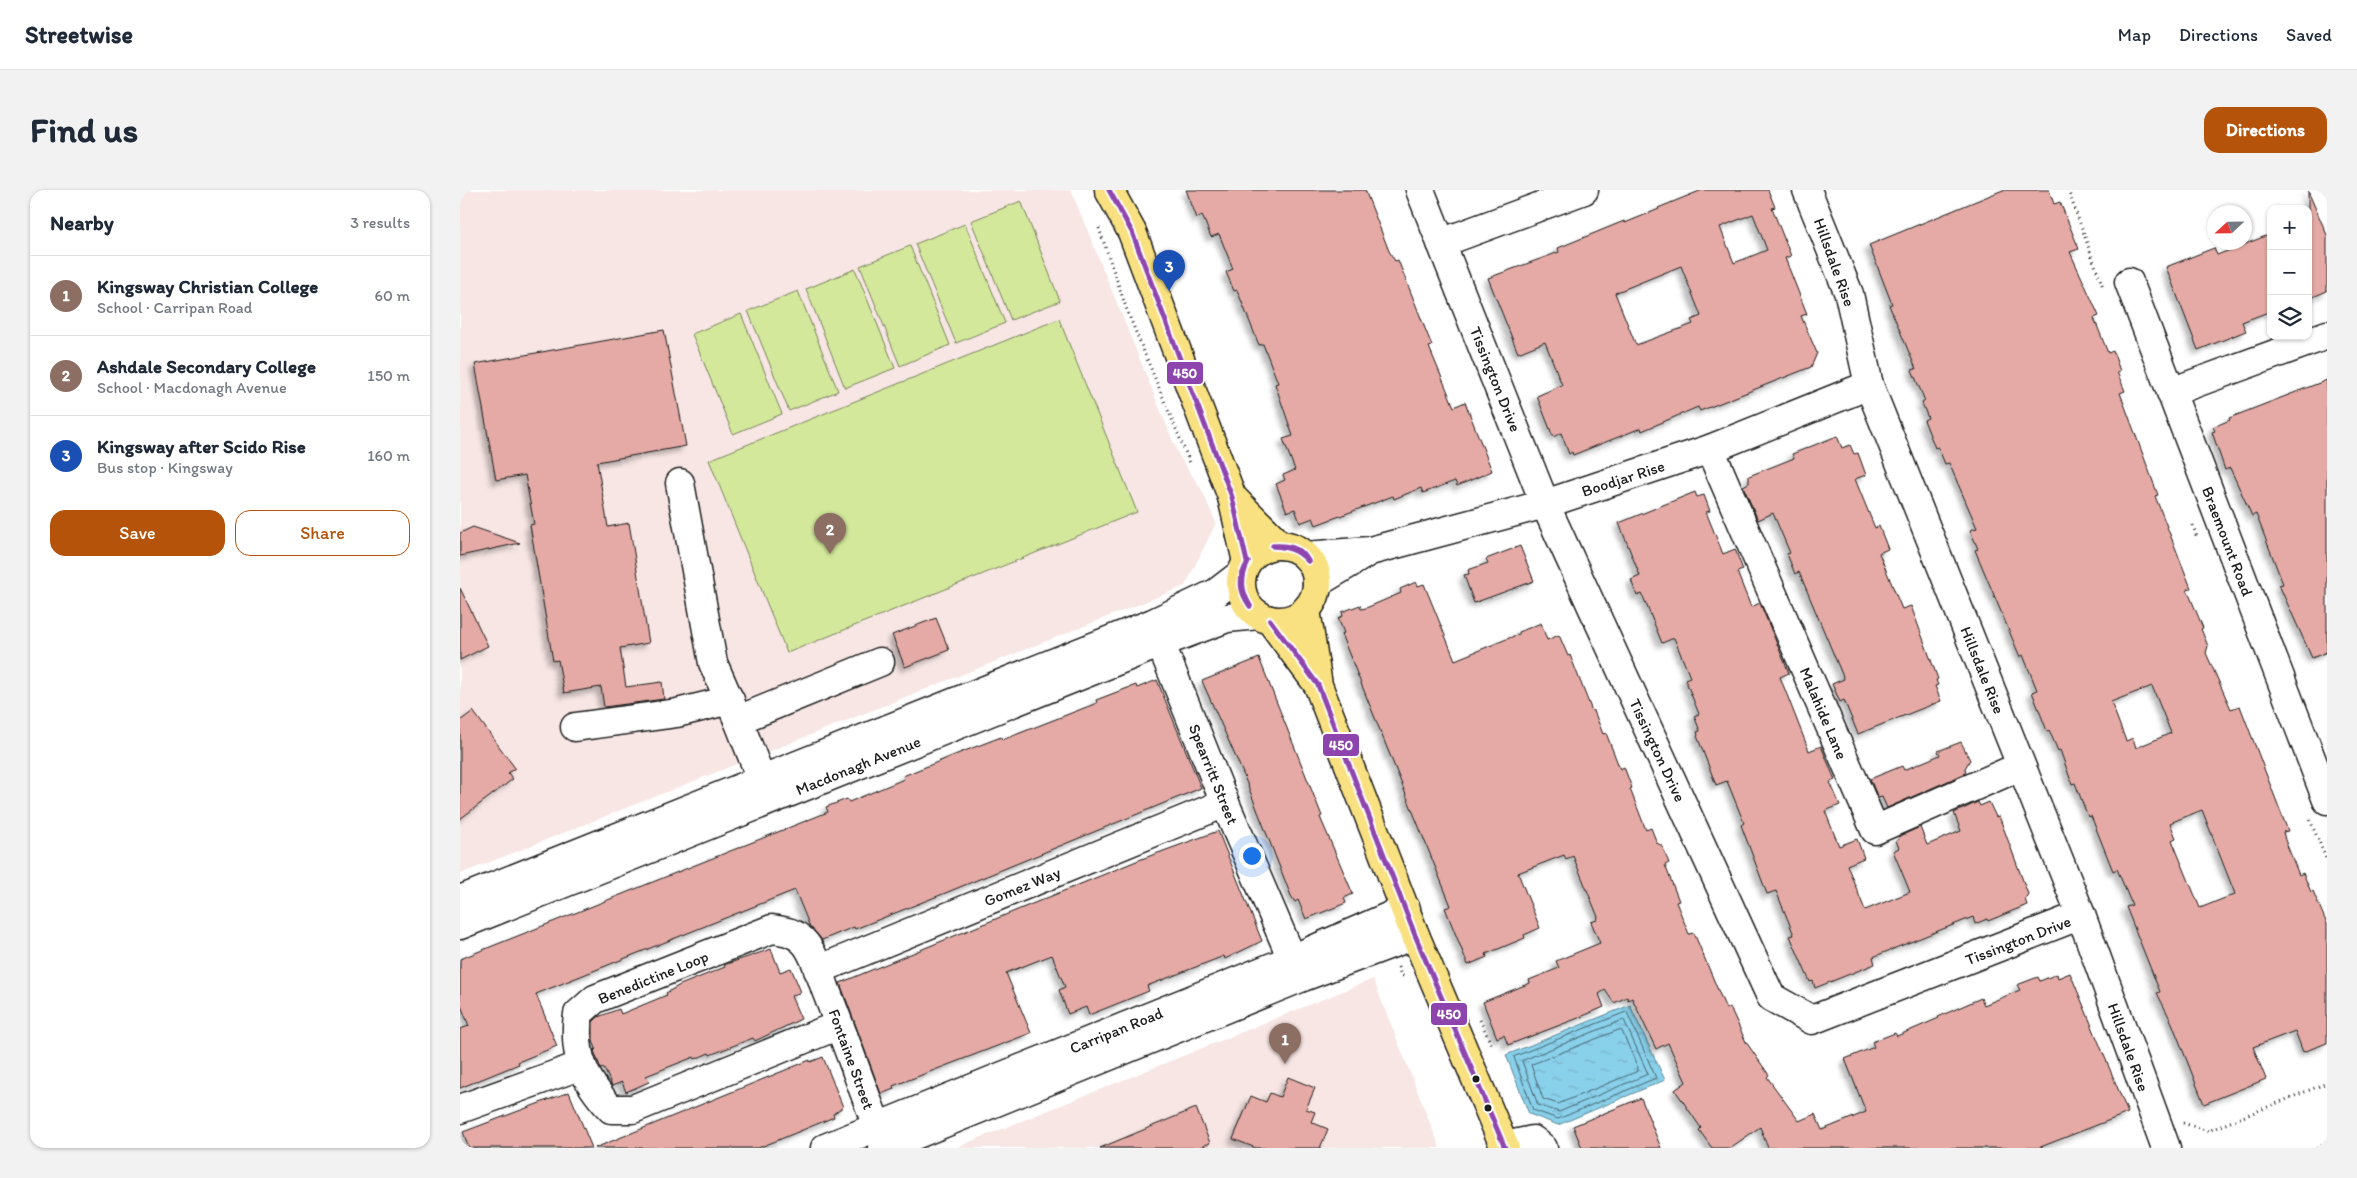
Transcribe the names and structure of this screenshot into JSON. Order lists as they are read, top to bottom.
{
  "streets": {
    "street": [
      "Hillsdale Rise",
      "Tissington Drive",
      "Boodjar Rise",
      "Braemount Road",
      "Malahide Lane",
      "Macdonagh Avenue",
      "Spearritt Street",
      "Gomez Way",
      "Benedictine Loop",
      "Carripan Road",
      "Fontaine Street"
    ]
  },
  "crossings": [
    ["Hillsdale Rise", "Tissington Drive"],
    ["Hillsdale Rise", "Boodjar Rise"],
    ["Hillsdale Rise", "Malahide Lane"],
    ["Tissington Drive", "Boodjar Rise"],
    ["Boodjar Rise", "Malahide Lane"],
    ["Boodjar Rise", "Macdonagh Avenue"],
    ["Macdonagh Avenue", "Spearritt Street"],
    ["Spearritt Street", "Gomez Way"],
    ["Spearritt Street", "Carripan Road"],
    ["Gomez Way", "Benedictine Loop"],
    ["Gomez Way", "Fontaine Street"],
    ["Benedictine Loop", "Fontaine Street"],
    ["Carripan Road", "Fontaine Street"]
  ],
  "lines": ["transit line 450"],
  "north": "left",
  "page": {
    "header": "Streetwise",
    "nav": ["Map", "Directions", "Saved"],
    "buttons": [
      "Directions",
      ["Save", "Share"]
    ],
    "title": "Find us",
    "heading": ["Nearby", "3 results"],
    "map_buttons": ["+", "−"],
    "pins": ["3", "2", "1"],
    "list": [
      {
        "mark": "1",
        "name": "Kingsway Christian College",
        "note": "School · Carripan Road",
        "value": "60 m"
      },
      {
        "mark": "2",
        "name": "Ashdale Secondary College",
        "note": "School · Macdonagh Avenue",
        "value": "150 m"
      },
      {
        "mark": "3",
        "name": "Kingsway after Scido Rise",
        "note": "Bus stop · Kingsway",
        "value": "160 m"
      }
    ]
  }
}
